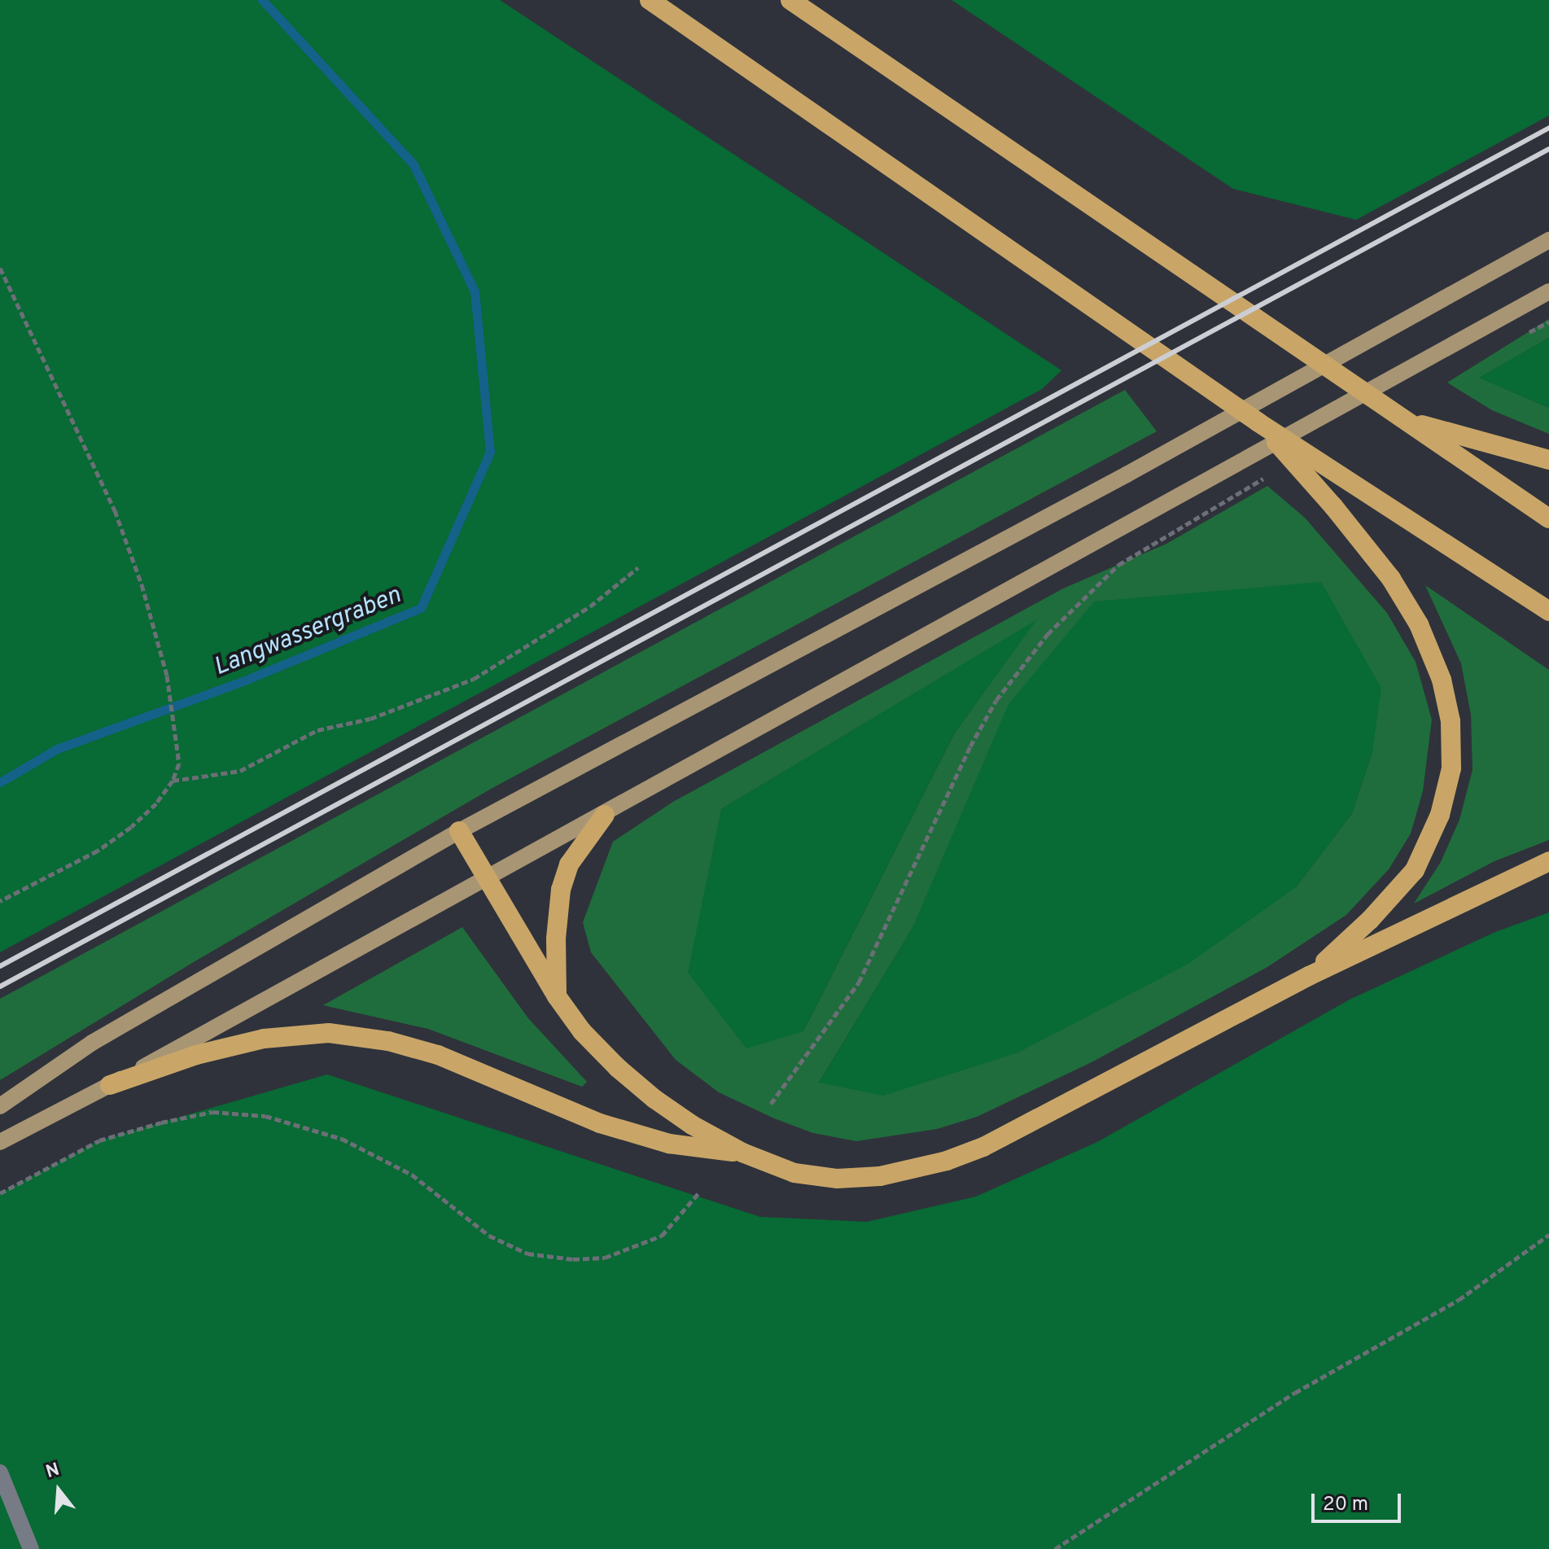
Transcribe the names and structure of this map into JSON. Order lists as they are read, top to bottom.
{
  "water": ["Langwassergraben"],
  "scale_bar": "20 m",
  "north": "top"
}
